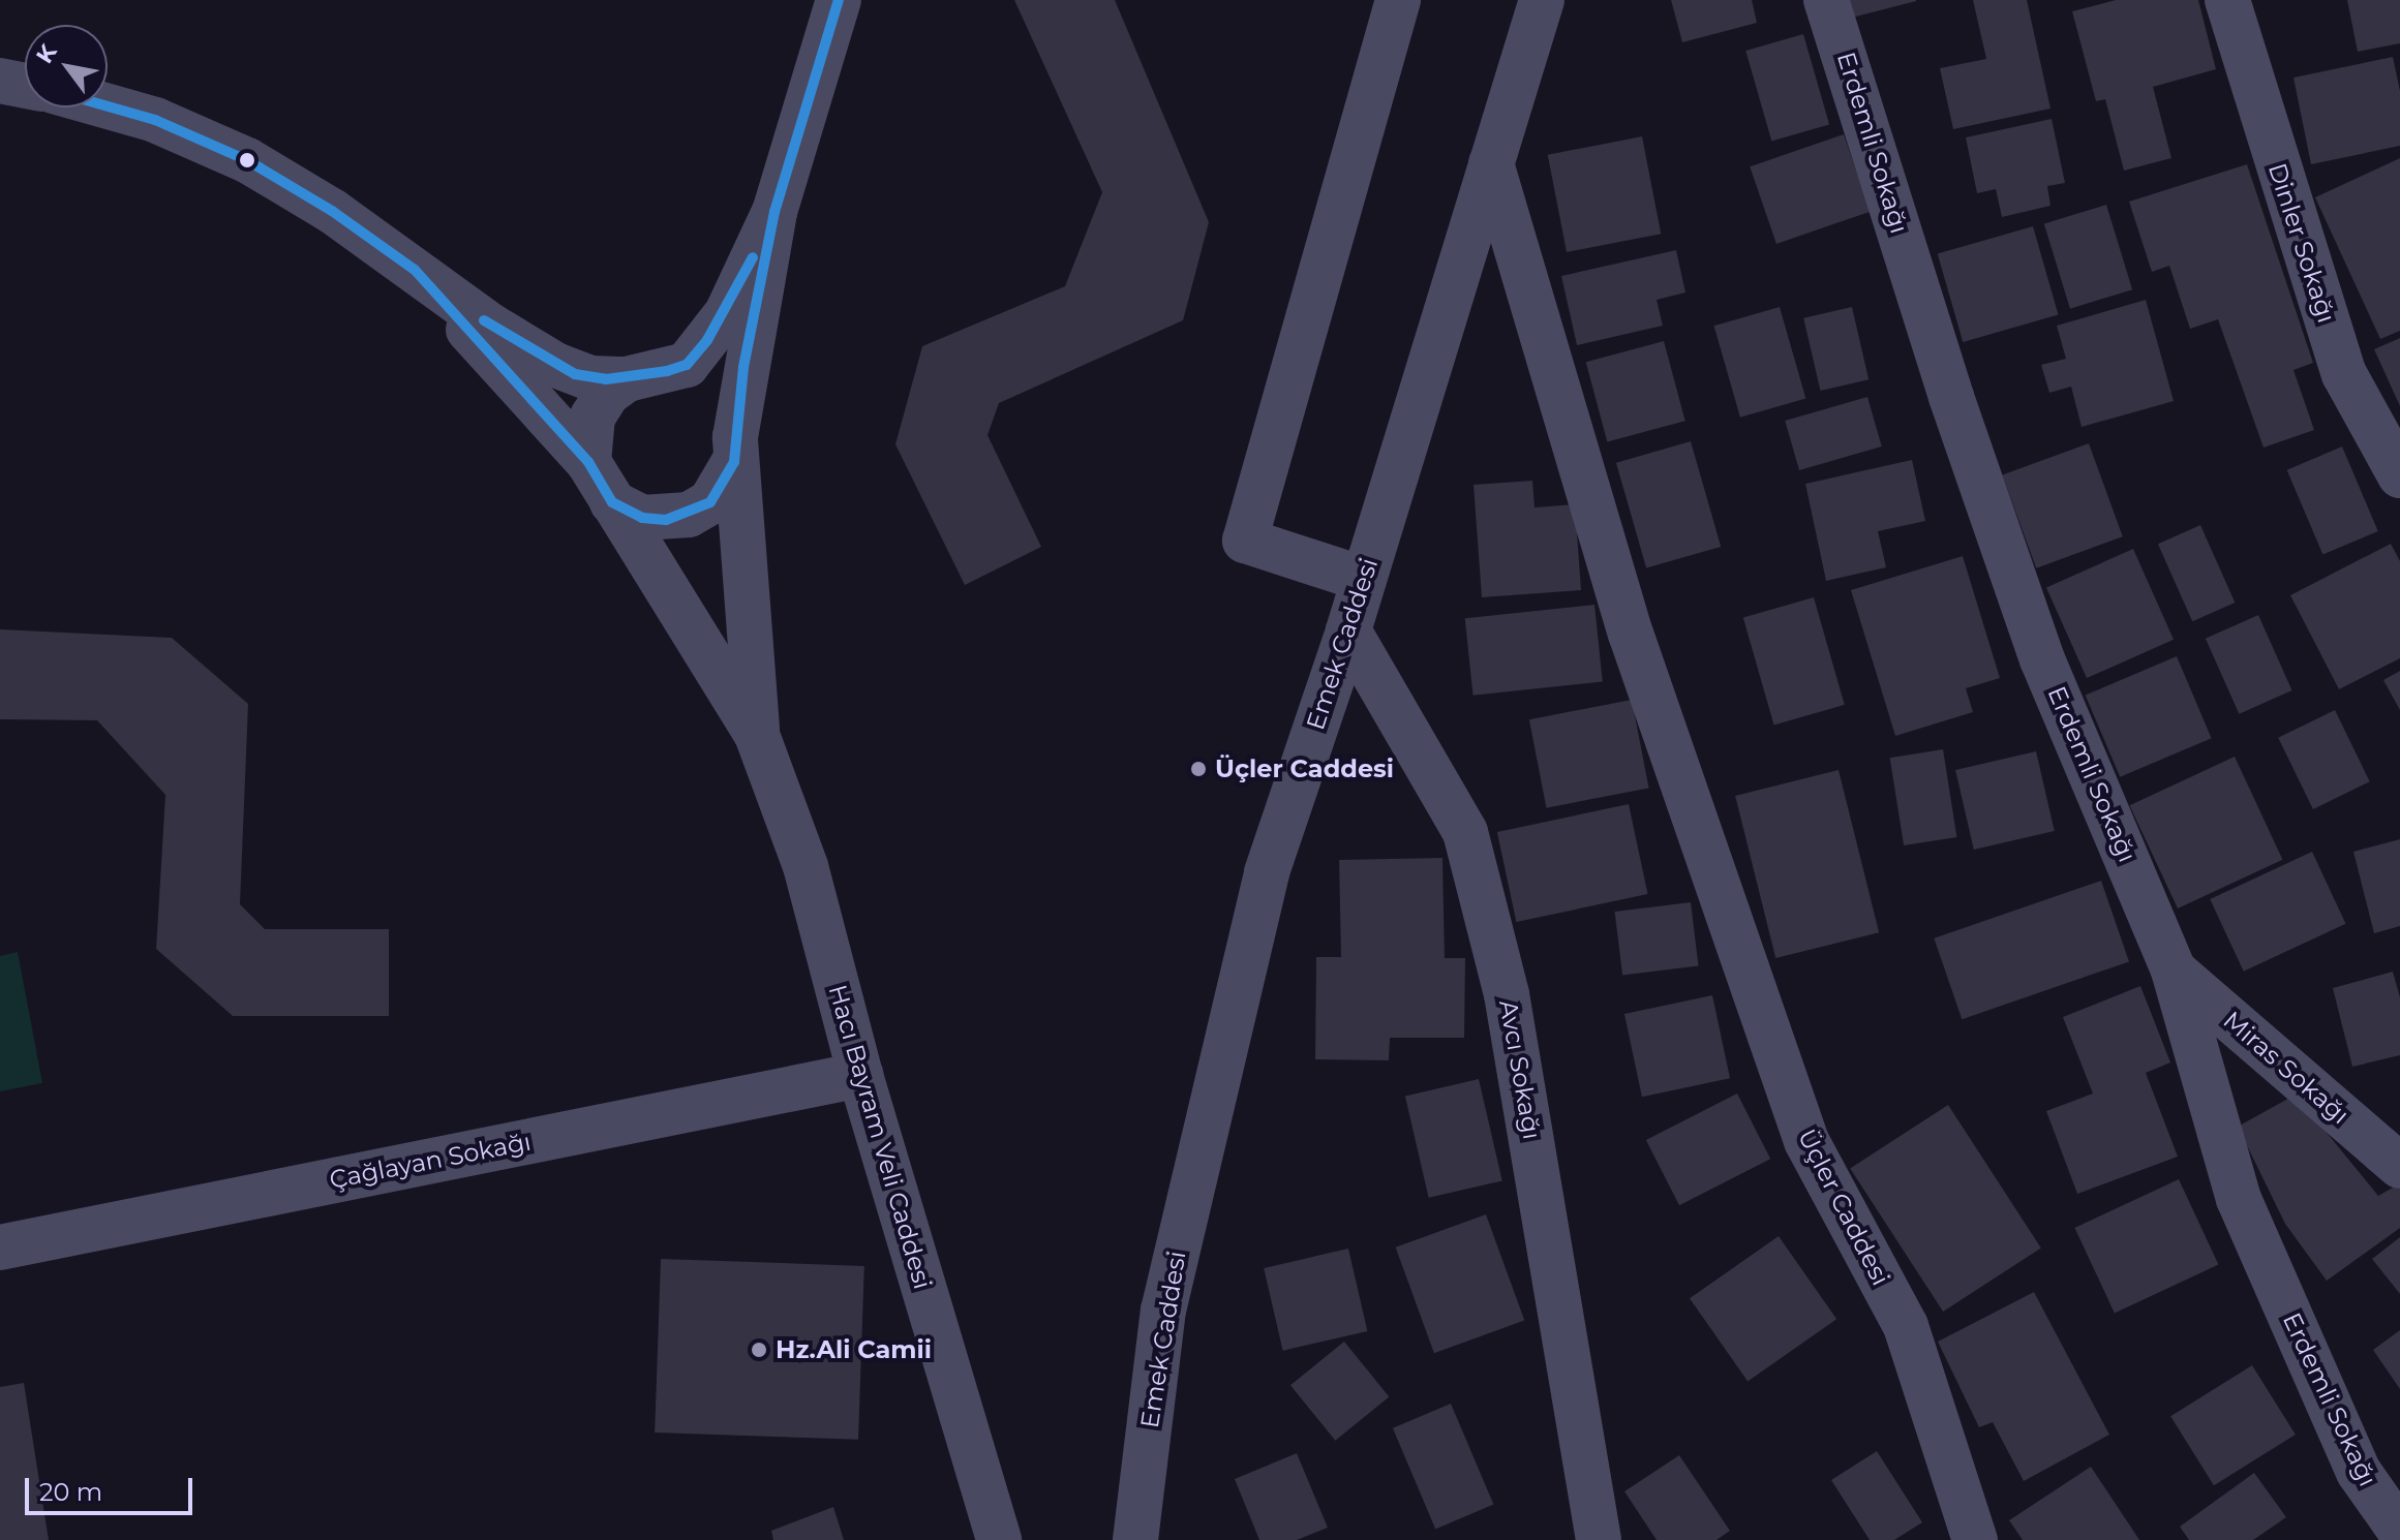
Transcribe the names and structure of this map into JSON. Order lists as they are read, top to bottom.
{
  "streets": {
    "street": [
      "Erdemli Sokağı",
      "Dinler Sokağı",
      "Emek Caddesi",
      "Miras Sokağı",
      "Avcı Sokağı",
      "Hacı Bayram Veli Caddesi",
      "Çağlayan Sokağı",
      "Üçler Caddesi"
    ]
  },
  "crossings": [
    ["Erdemli Sokağı", "Miras Sokağı"],
    ["Emek Caddesi", "Avcı Sokağı"],
    ["Emek Caddesi", "Üçler Caddesi"],
    ["Hacı Bayram Veli Caddesi", "Çağlayan Sokağı"]
  ],
  "places": ["Üçler Caddesi", "Hz.Ali Camii"],
  "scale_bar": "20 m",
  "north": "top left"
}
